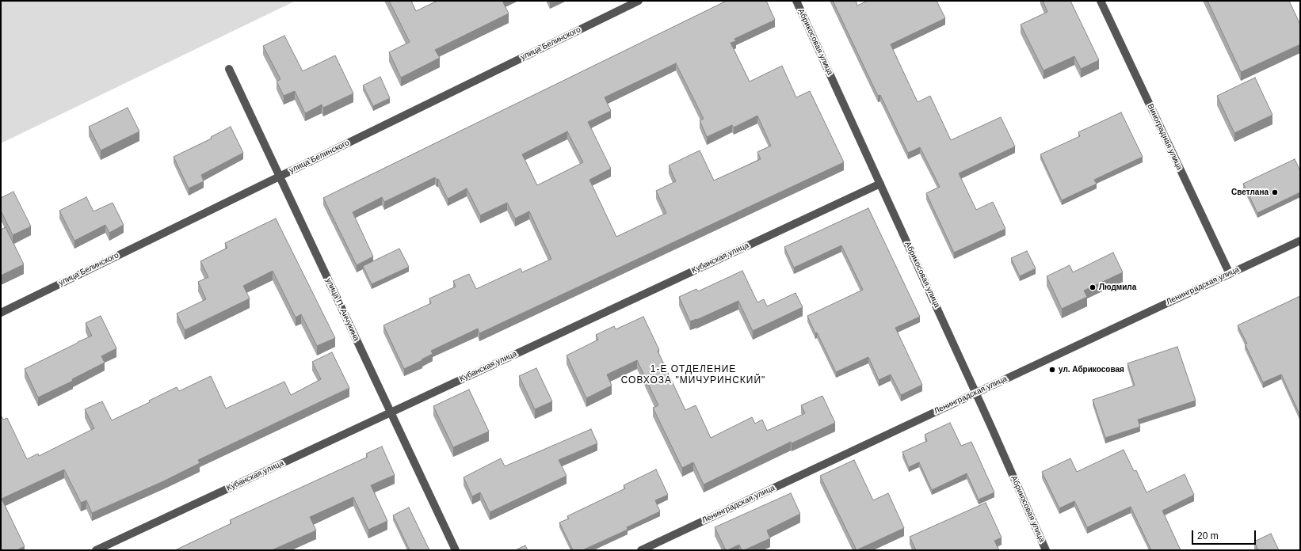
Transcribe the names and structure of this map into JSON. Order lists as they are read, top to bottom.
{
  "streets": {
    "street": [
      "Абрикосовая улица",
      "улица Белинского",
      "Виноградная улица",
      "Кубанская улица",
      "Ленинградская улица",
      "улица П. Анчукина"
    ]
  },
  "crossings": [
    ["Абрикосовая улица", "Кубанская улица"],
    ["Абрикосовая улица", "Ленинградская улица"],
    ["улица Белинского", "улица П. Анчукина"],
    ["Виноградная улица", "Ленинградская улица"],
    ["Кубанская улица", "улица П. Анчукина"]
  ],
  "districts": ["1-Е ОТДЕЛЕНИЕ СОВХОЗА \"МИЧУРИНСКИЙ\""],
  "places": ["Светлана", "Людмила", "ул. Абрикосовая"],
  "scale_bar": "20 m"
}
